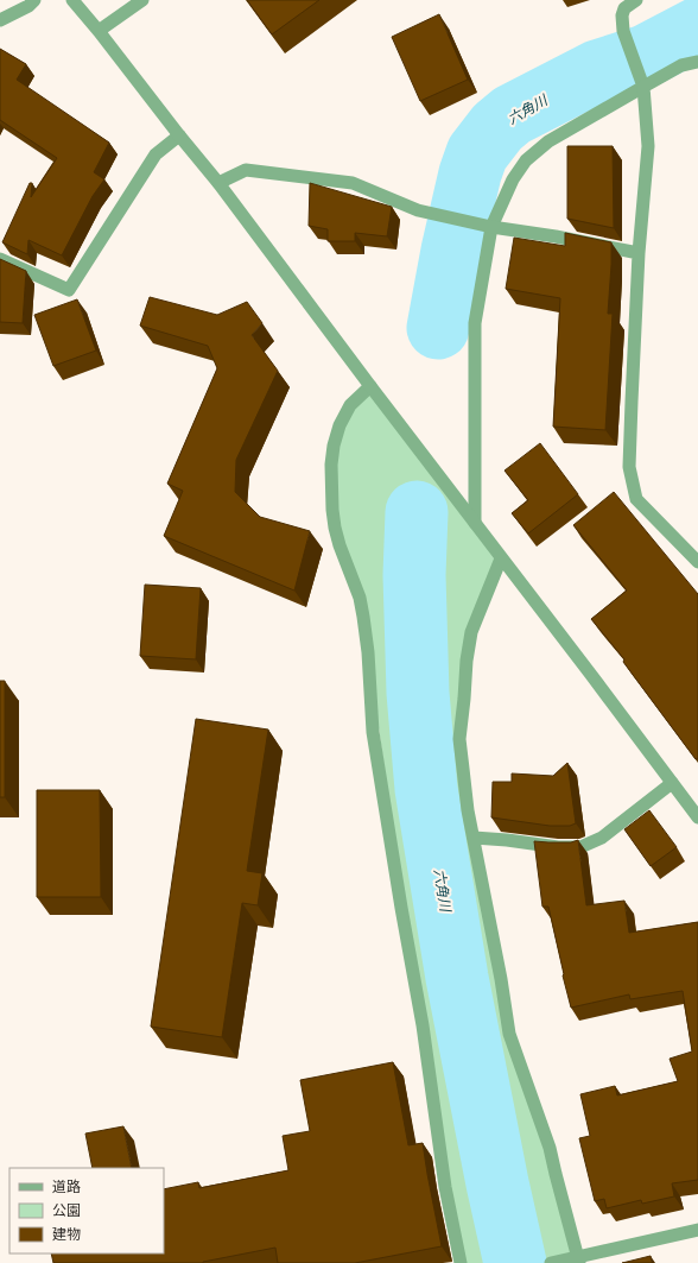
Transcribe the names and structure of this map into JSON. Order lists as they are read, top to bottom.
{
  "water": ["六角川"],
  "legend": ["道路", "公園", "建物"]
}
